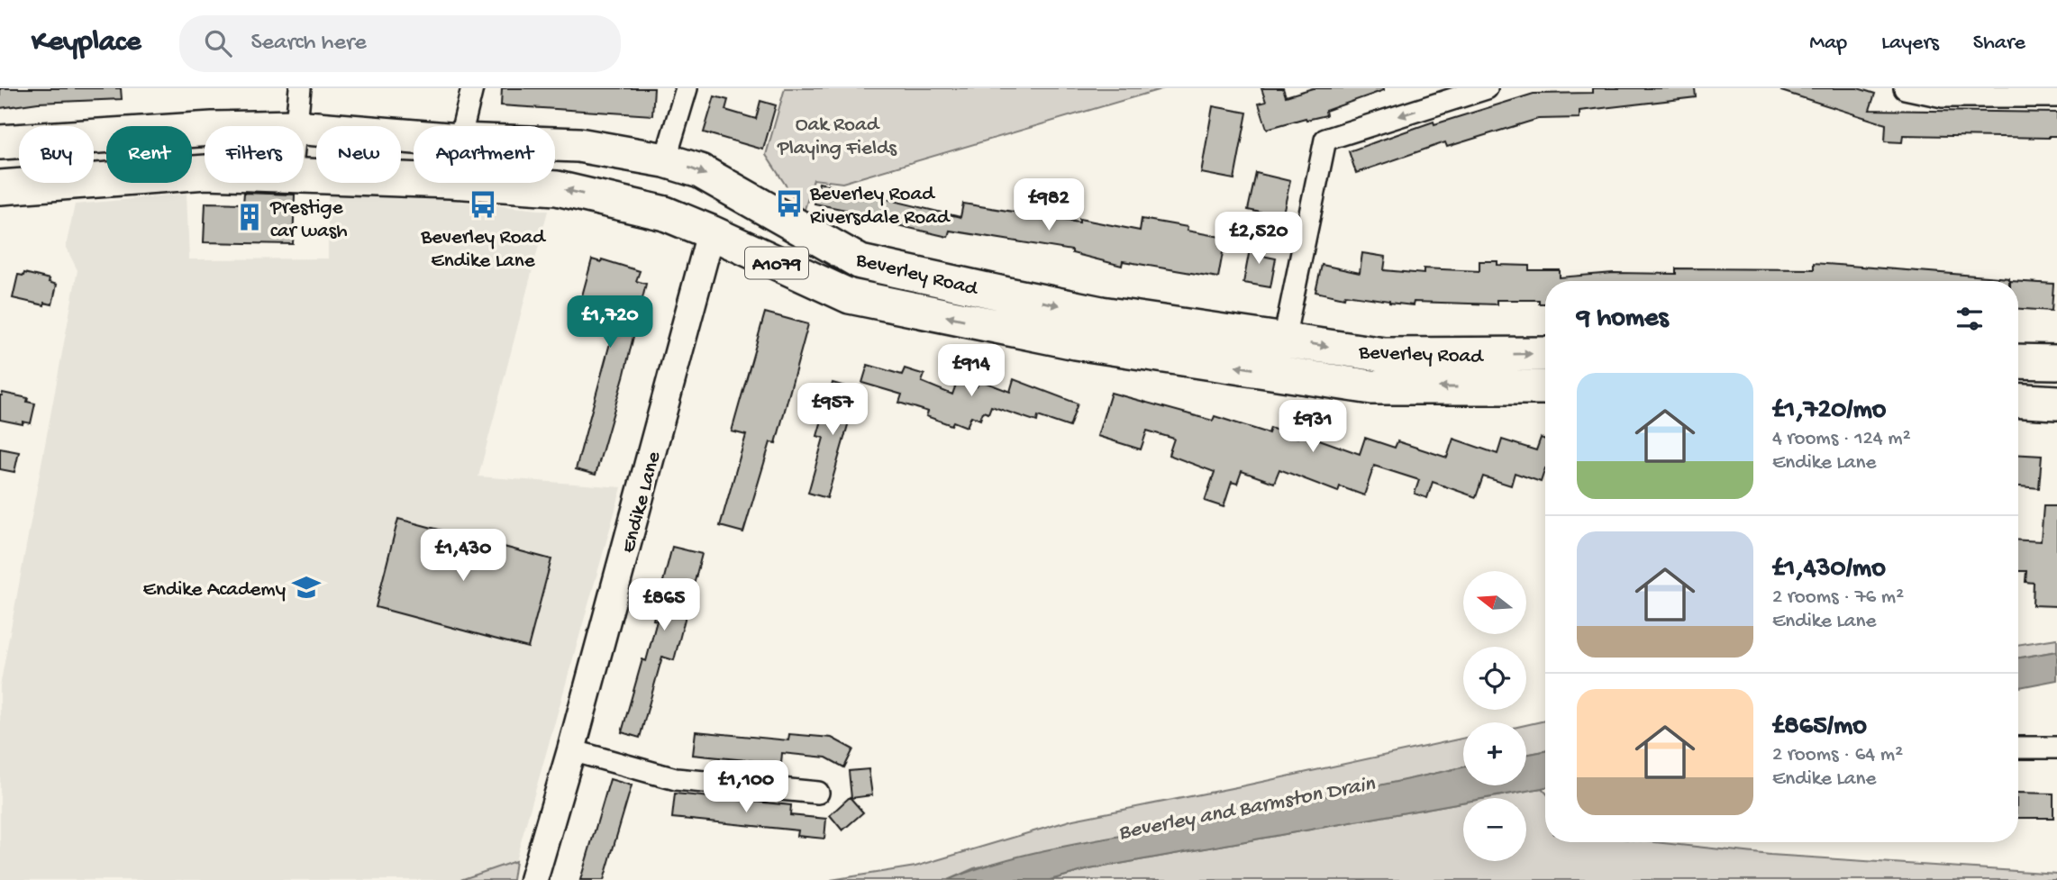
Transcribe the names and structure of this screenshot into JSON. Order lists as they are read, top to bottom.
{
  "streets": {
    "main road": ["A1079", "Beverley Road"],
    "street": ["Endike Lane"]
  },
  "crossings": [
    ["Beverley Road", "Endike Lane"]
  ],
  "water": ["Beverley and Barmston Drain"],
  "parks": ["Oak Road Playing Fields"],
  "places": {
    "bus stop": ["Beverley Road Riversdale Road", "Beverley Road Endike Lane"],
    "building": ["Prestige car wash"],
    "school or university": ["Endike Academy"]
  },
  "north": "left",
  "page": {
    "header": "Keyplace",
    "search": "Search here",
    "nav": ["Map", "Layers", "Share"],
    "chip": [
      "Buy",
      "Rent",
      "Filters",
      "New",
      "Apartment"
    ],
    "price": [
      "£982",
      "£2,520",
      "£1,720",
      "£914",
      "£957",
      "£931",
      "£1,430",
      "£865",
      "£1,100"
    ],
    "heading": "9 homes",
    "list": [
      {
        "name": "£1,720/mo",
        "note": "4 rooms · 124 m² · Endike Lane"
      },
      {
        "name": "£1,430/mo",
        "note": "2 rooms · 76 m² · Endike Lane"
      },
      {
        "name": "£865/mo",
        "note": "2 rooms · 64 m² · Endike Lane"
      }
    ],
    "map_buttons": ["+", "−"]
  }
}
